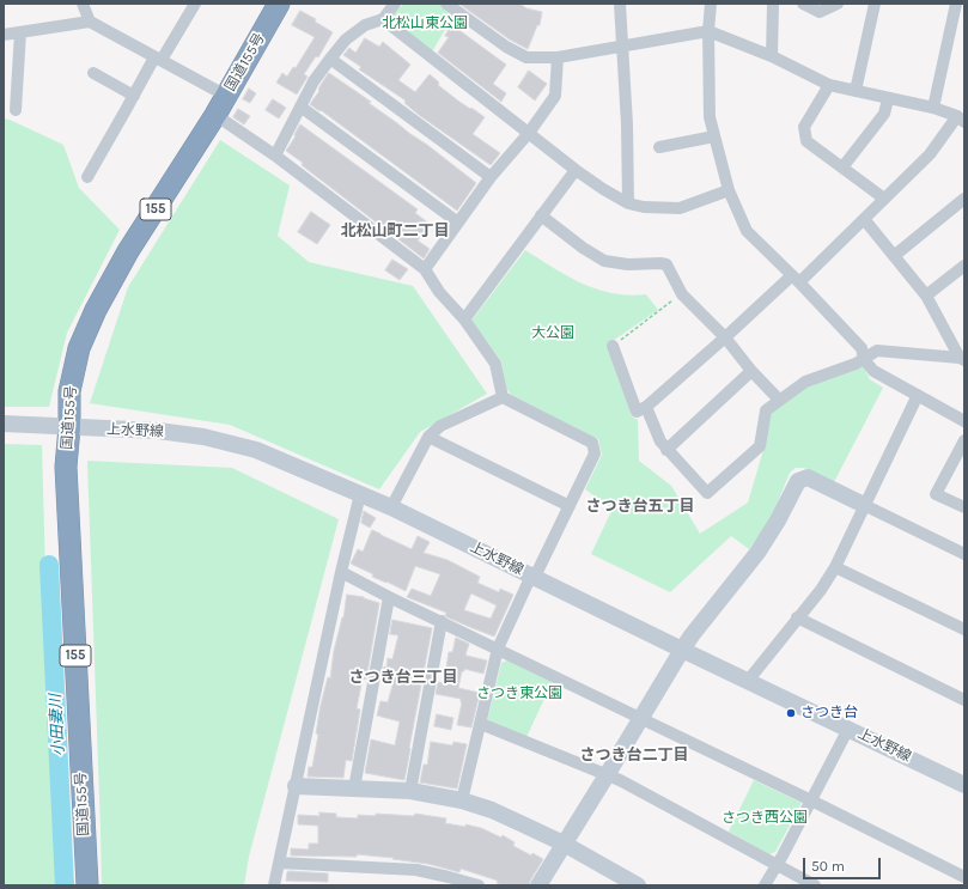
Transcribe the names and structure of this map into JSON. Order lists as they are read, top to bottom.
{
  "streets": {
    "highway": ["国道155号", "155"],
    "street": ["上水野線"]
  },
  "crossings": [
    ["国道155号", "上水野線"]
  ],
  "districts": [
    "北松山町二丁目",
    "さつき台五丁目",
    "さつき台三丁目",
    "さつき台二丁目"
  ],
  "water": ["小田妻川"],
  "parks": [
    "北松山東公園",
    "大公園",
    "さつき東公園",
    "さつき西公園"
  ],
  "places": ["さつき台"],
  "scale_bar": "50 m"
}
